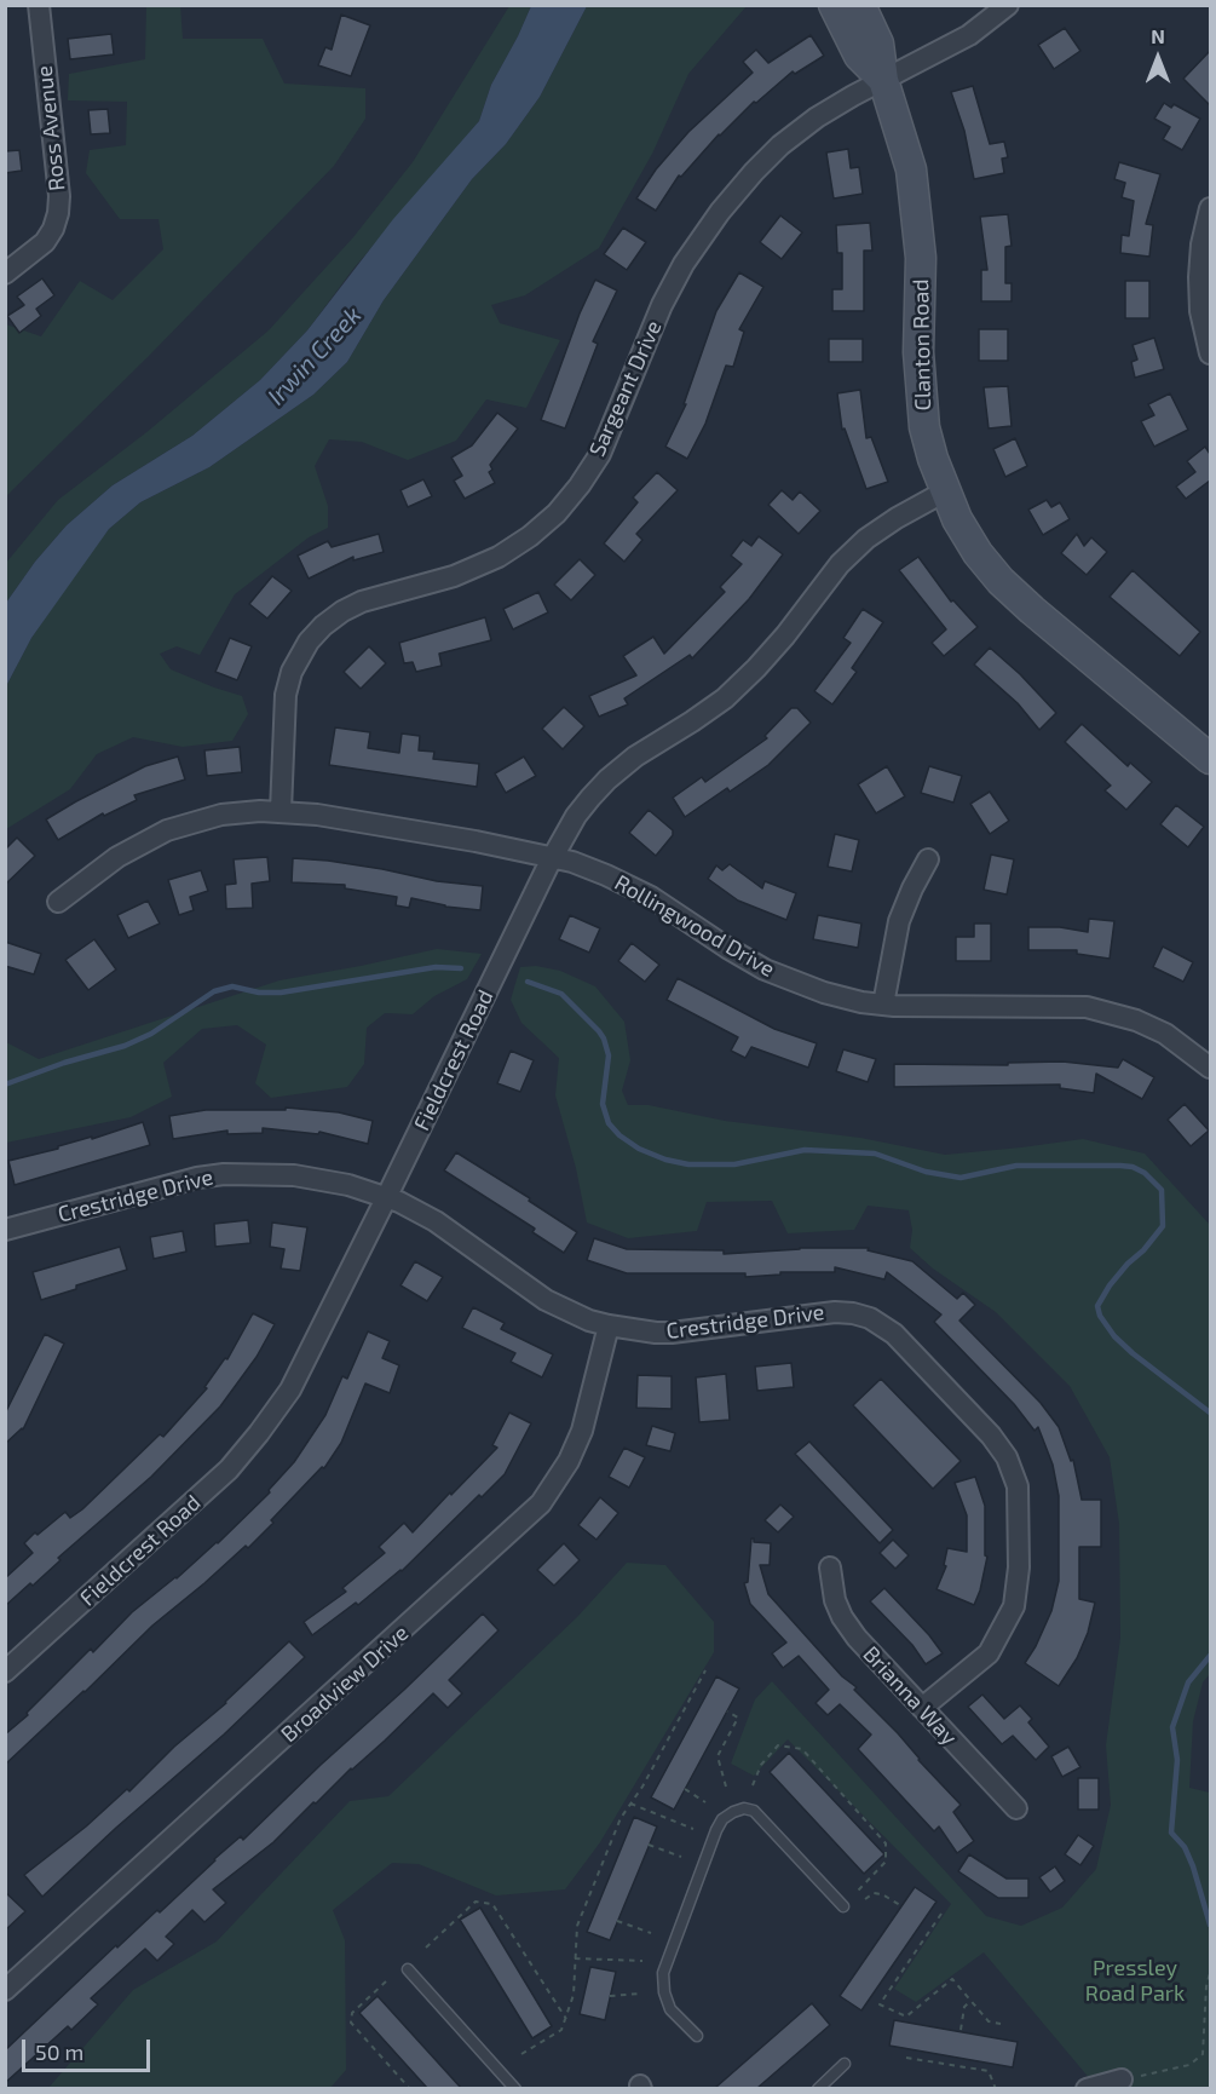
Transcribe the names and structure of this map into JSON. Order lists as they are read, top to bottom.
{
  "streets": {
    "main road": ["Clanton Road"],
    "street": [
      "Ross Avenue",
      "Sargeant Drive",
      "Rollingwood Drive",
      "Fieldcrest Road",
      "Crestridge Drive",
      "Broadview Drive",
      "Brianna Way"
    ]
  },
  "crossings": [
    ["Clanton Road", "Sargeant Drive"],
    ["Clanton Road", "Fieldcrest Road"],
    ["Sargeant Drive", "Rollingwood Drive"],
    ["Rollingwood Drive", "Fieldcrest Road"],
    ["Fieldcrest Road", "Crestridge Drive"],
    ["Crestridge Drive", "Broadview Drive"],
    ["Crestridge Drive", "Brianna Way"]
  ],
  "water": ["Irwin Creek"],
  "parks": ["Pressley Road Park"],
  "scale_bar": "50 m",
  "north": "top"
}
